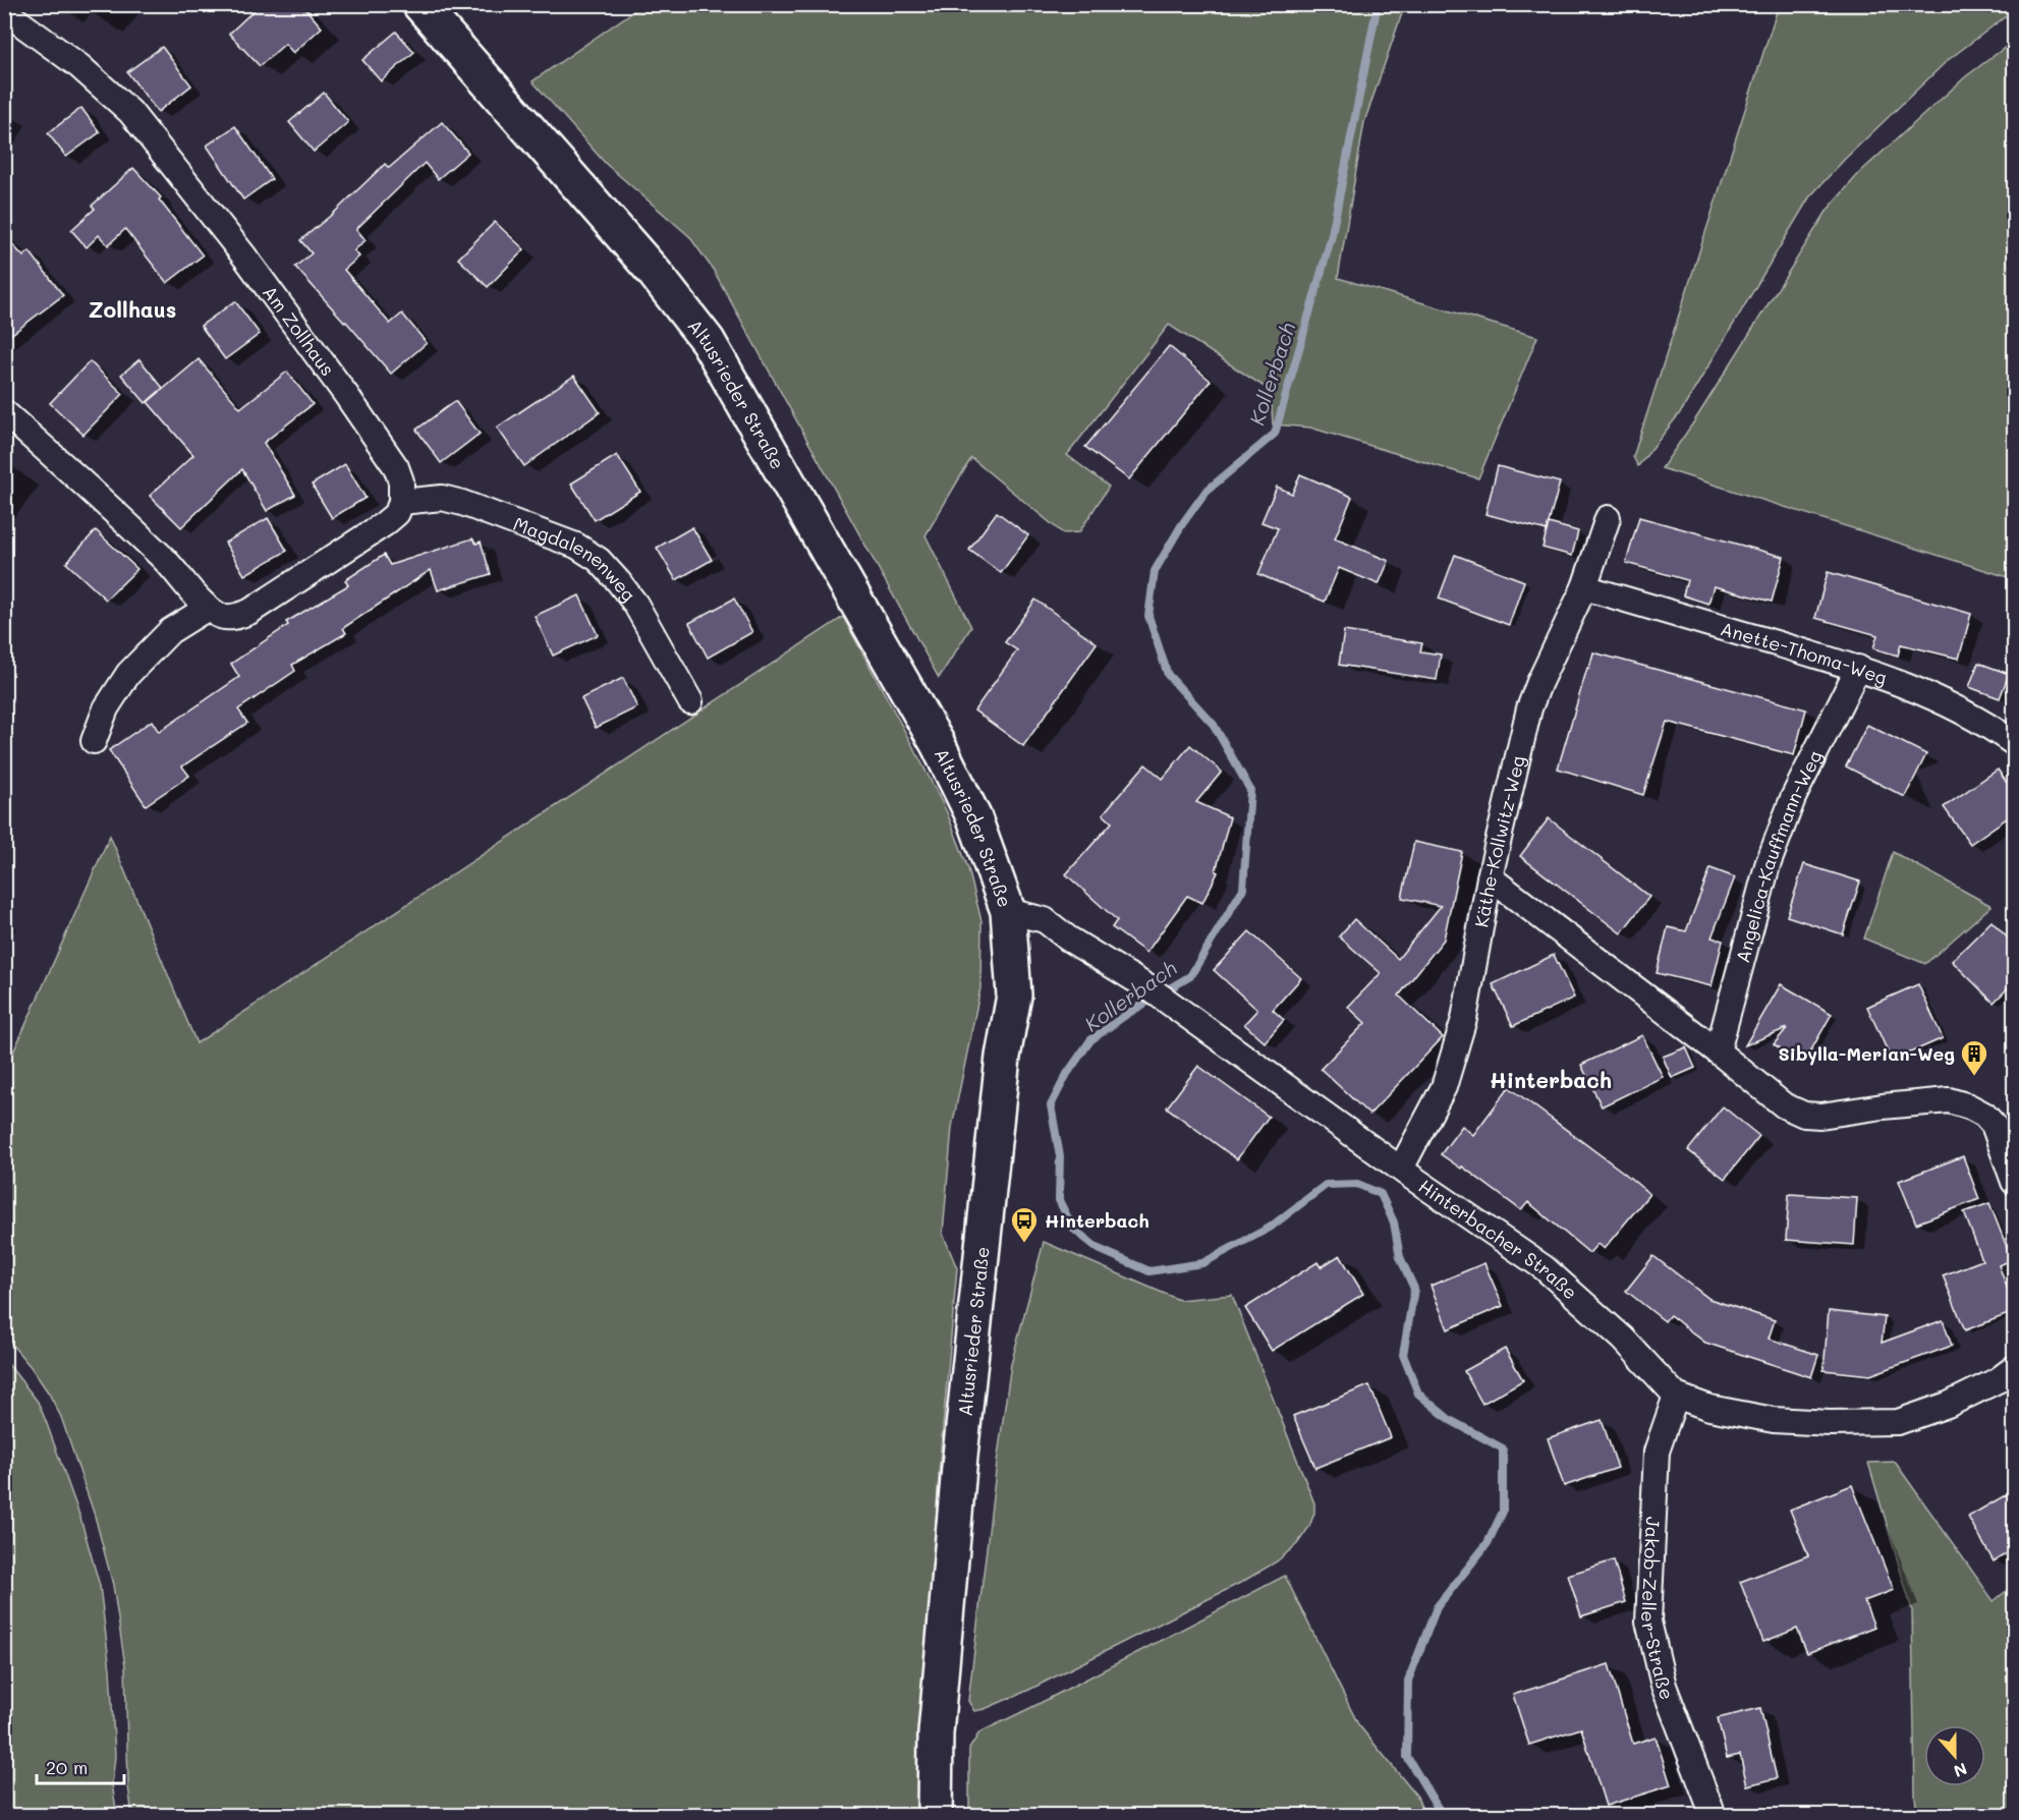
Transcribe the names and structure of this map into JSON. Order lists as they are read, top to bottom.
{
  "streets": {
    "main road": ["Altusrieder Straße"],
    "street": [
      "Am Zollhaus",
      "Magdalenenweg",
      "Anette-Thoma-Weg",
      "Käthe-Kollwitz-Weg",
      "Angelica-Kauffmann-Weg",
      "Hinterbacher Straße",
      "Jakob-Zeller-Straße"
    ]
  },
  "crossings": [
    ["Am Zollhaus", "Magdalenenweg"],
    ["Altusrieder Straße", "Hinterbacher Straße"],
    ["Anette-Thoma-Weg", "Käthe-Kollwitz-Weg"],
    ["Anette-Thoma-Weg", "Angelica-Kauffmann-Weg"],
    ["Käthe-Kollwitz-Weg", "Hinterbacher Straße"],
    ["Hinterbacher Straße", "Jakob-Zeller-Straße"]
  ],
  "districts": ["Zollhaus", "Hinterbach"],
  "water": ["Kollerbach"],
  "places": {
    "building": ["Sibylla-Merian-Weg"],
    "bus stop": ["Hinterbach"]
  },
  "scale_bar": "20 m",
  "north": "bottom"
}
